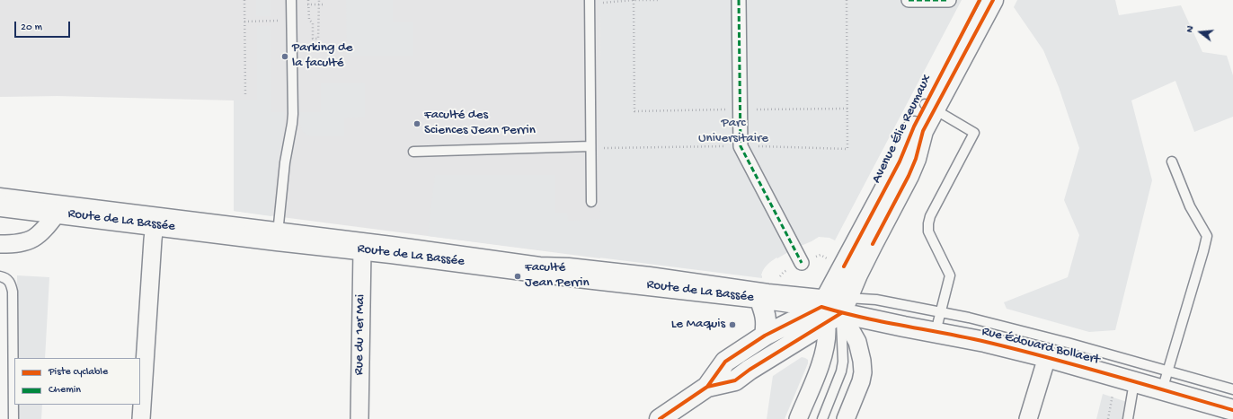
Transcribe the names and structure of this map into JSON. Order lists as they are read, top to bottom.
{
  "streets": {
    "main road": ["Avenue Élie Reumaux", "Route de La Bassée", "Rue Édouard Bollaert"],
    "street": ["Rue du 1er Mai"]
  },
  "crossings": [
    ["Avenue Élie Reumaux", "Route de La Bassée"],
    ["Avenue Élie Reumaux", "Rue Édouard Bollaert"],
    ["Route de La Bassée", "Rue du 1er Mai"],
    ["Route de La Bassée", "Rue Édouard Bollaert"]
  ],
  "parks": ["Parc Universitaire"],
  "places": [
    "Parking de la faculté",
    "Faculté des Sciences Jean Perrin",
    "Faculté Jean Perrin",
    "Le Maquis"
  ],
  "legend": ["Piste cyclable", "Chemin"],
  "scale_bar": "20 m",
  "north": "left"
}
